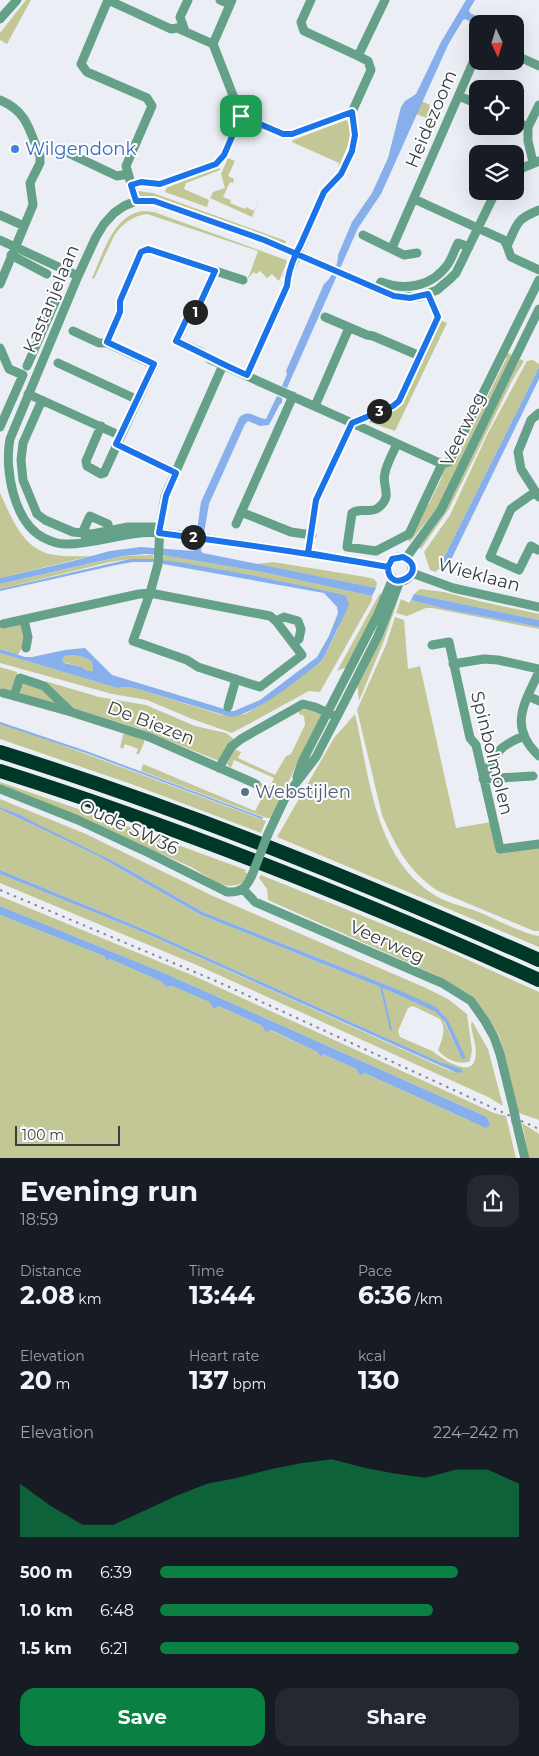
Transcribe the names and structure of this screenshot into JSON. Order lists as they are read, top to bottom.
{
  "streets": {
    "street": [
      "Heidezoom",
      "Kastanjelaan",
      "Veerweg",
      "Wieklaan",
      "De Biezen",
      "Spinbolmolen",
      "Oude SW36"
    ]
  },
  "crossings": [
    ["Kastanjelaan", "Veerweg"],
    ["Kastanjelaan", "Wieklaan"],
    ["Veerweg", "Wieklaan"],
    ["Veerweg", "Oude SW36"]
  ],
  "places": ["Wilgendonk", "Webstijlen"],
  "scale_bar": "100 m",
  "north": "bottom",
  "page": {
    "pins": ["1", "3", "2"],
    "scale": "100 m",
    "heading": ["Evening run", "18:59"],
    "stats": [
      ["Distance", "2.08 km"],
      ["Time", "13:44"],
      ["Pace", "6:36 /km"],
      ["Elevation", "20 m"],
      ["Heart rate", "137 bpm"],
      ["kcal", "130"]
    ],
    "chart": ["Elevation", "224–242 m"],
    "list": [
      {
        "name": "500 m",
        "note": "6:39"
      },
      {
        "name": "1.0 km",
        "note": "6:48"
      },
      {
        "name": "1.5 km",
        "note": "6:21"
      }
    ],
    "buttons": ["Save", "Share"]
  }
}
